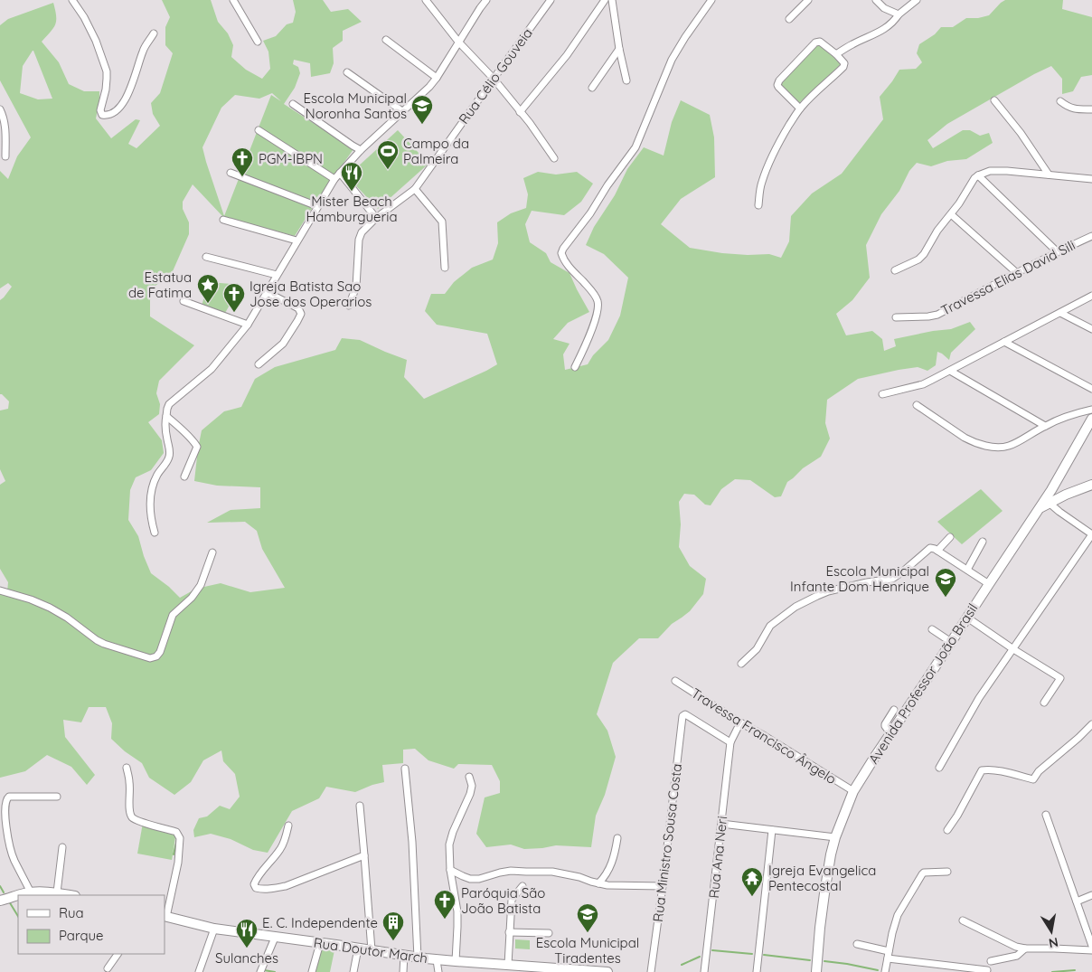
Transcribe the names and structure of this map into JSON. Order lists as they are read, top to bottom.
{
  "streets": {
    "main road": ["Avenida Professor João Brasil", "Rua Doutor March"],
    "street": [
      "Rua Célio Gouveia",
      "Travessa Elias David Sili",
      "Travessa Francisco Ângelo",
      "Rua Ministro Sousa Costa",
      "Rua Ana Neri"
    ]
  },
  "crossings": [
    ["Avenida Professor João Brasil", "Travessa Francisco Ângelo"],
    ["Travessa Francisco Ângelo", "Rua Ana Neri"],
    ["Rua Ministro Sousa Costa", "Rua Ana Neri"]
  ],
  "places": {
    "school or university": ["Escola Municipal Noronha Santos", "Escola Municipal Infante Dom Henrique", "Escola Municipal Tiradentes"],
    "sports": ["Campo da Palmeira"],
    "church": ["PGM-IBPN", "Igreja Batista Sao Jose dos Operarios", "Paróquia São João Batista"],
    "restaurant": ["Mister Beach Hamburgueria", "Sulanches"],
    "place": ["Estatua de Fatima"],
    "temple": ["Igreja Evangelica Pentecostal"],
    "building": ["E. C. Independente"]
  },
  "legend": ["Rua", "Parque"],
  "north": "bottom"
}
